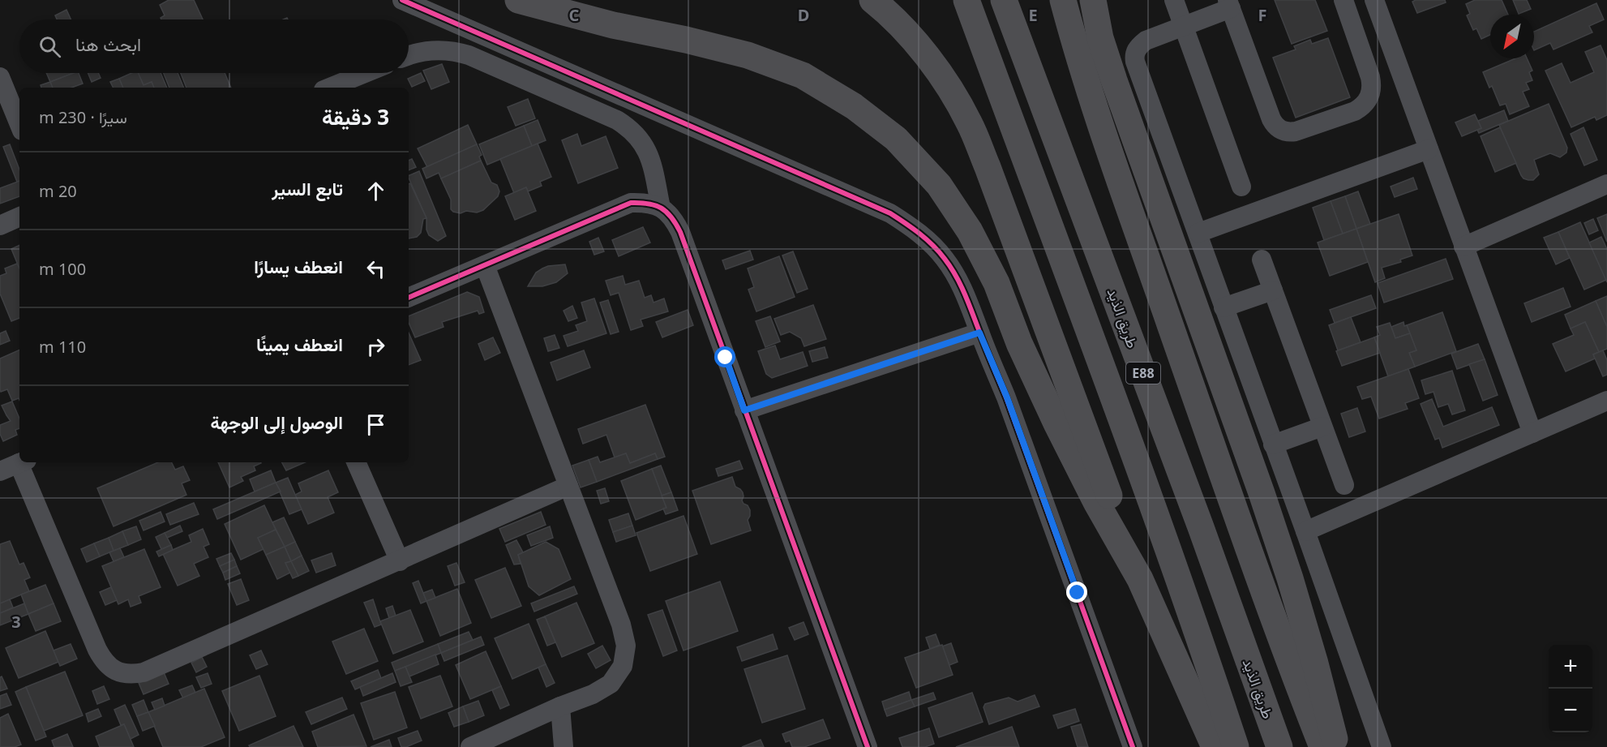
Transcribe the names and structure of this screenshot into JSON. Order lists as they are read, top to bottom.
{
  "streets": {
    "highway": ["طريق الذيد", "E88"]
  },
  "north": "bottom left",
  "page": {
    "search": "ابحث هنا",
    "heading": ["3 دقيقة", "سيرًا · 230 m"],
    "list": [
      ["تابع السير", "20 m"],
      ["انعطف يسارًا", "100 m"],
      ["انعطف يمينًا", "110 m"],
      "الوصول إلى الوجهة"
    ],
    "map_buttons": ["+", "−"]
  },
  "grid": {
    "columns": [
      "C",
      "D",
      "E",
      "F"
    ],
    "rows": ["3"]
  }
}
